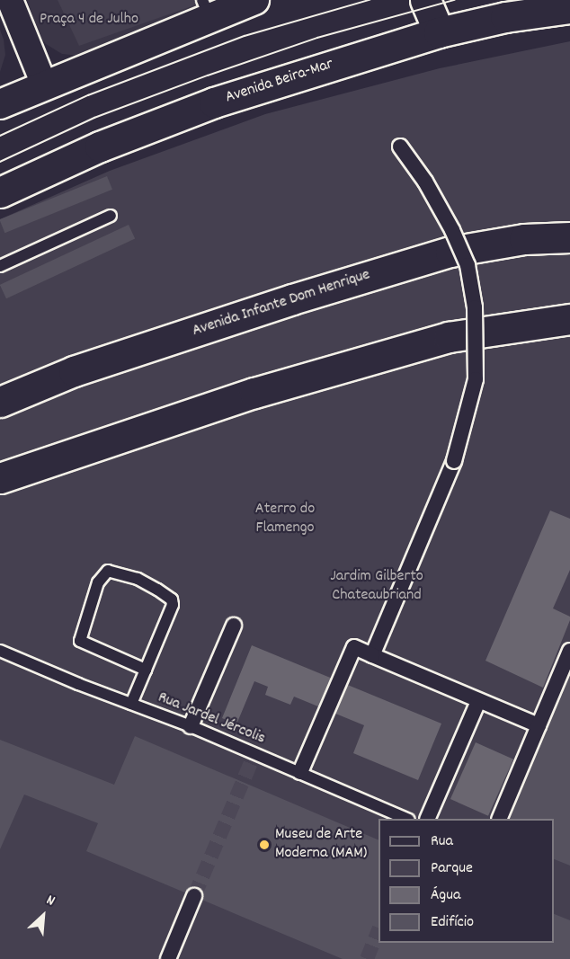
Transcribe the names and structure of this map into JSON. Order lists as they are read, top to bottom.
{
  "streets": {
    "main road": ["Avenida Beira-Mar", "Avenida Infante Dom Henrique"],
    "lane": ["Rua Jardel Jércolis"]
  },
  "parks": ["Praça 4 de Julho", "Aterro do Flamengo", "Jardim Gilberto Chateaubriand"],
  "places": ["Museu de Arte Moderna (MAM)"],
  "legend": [
    "Rua",
    "Parque",
    "Água",
    "Edifício"
  ],
  "north": "top right"
}
